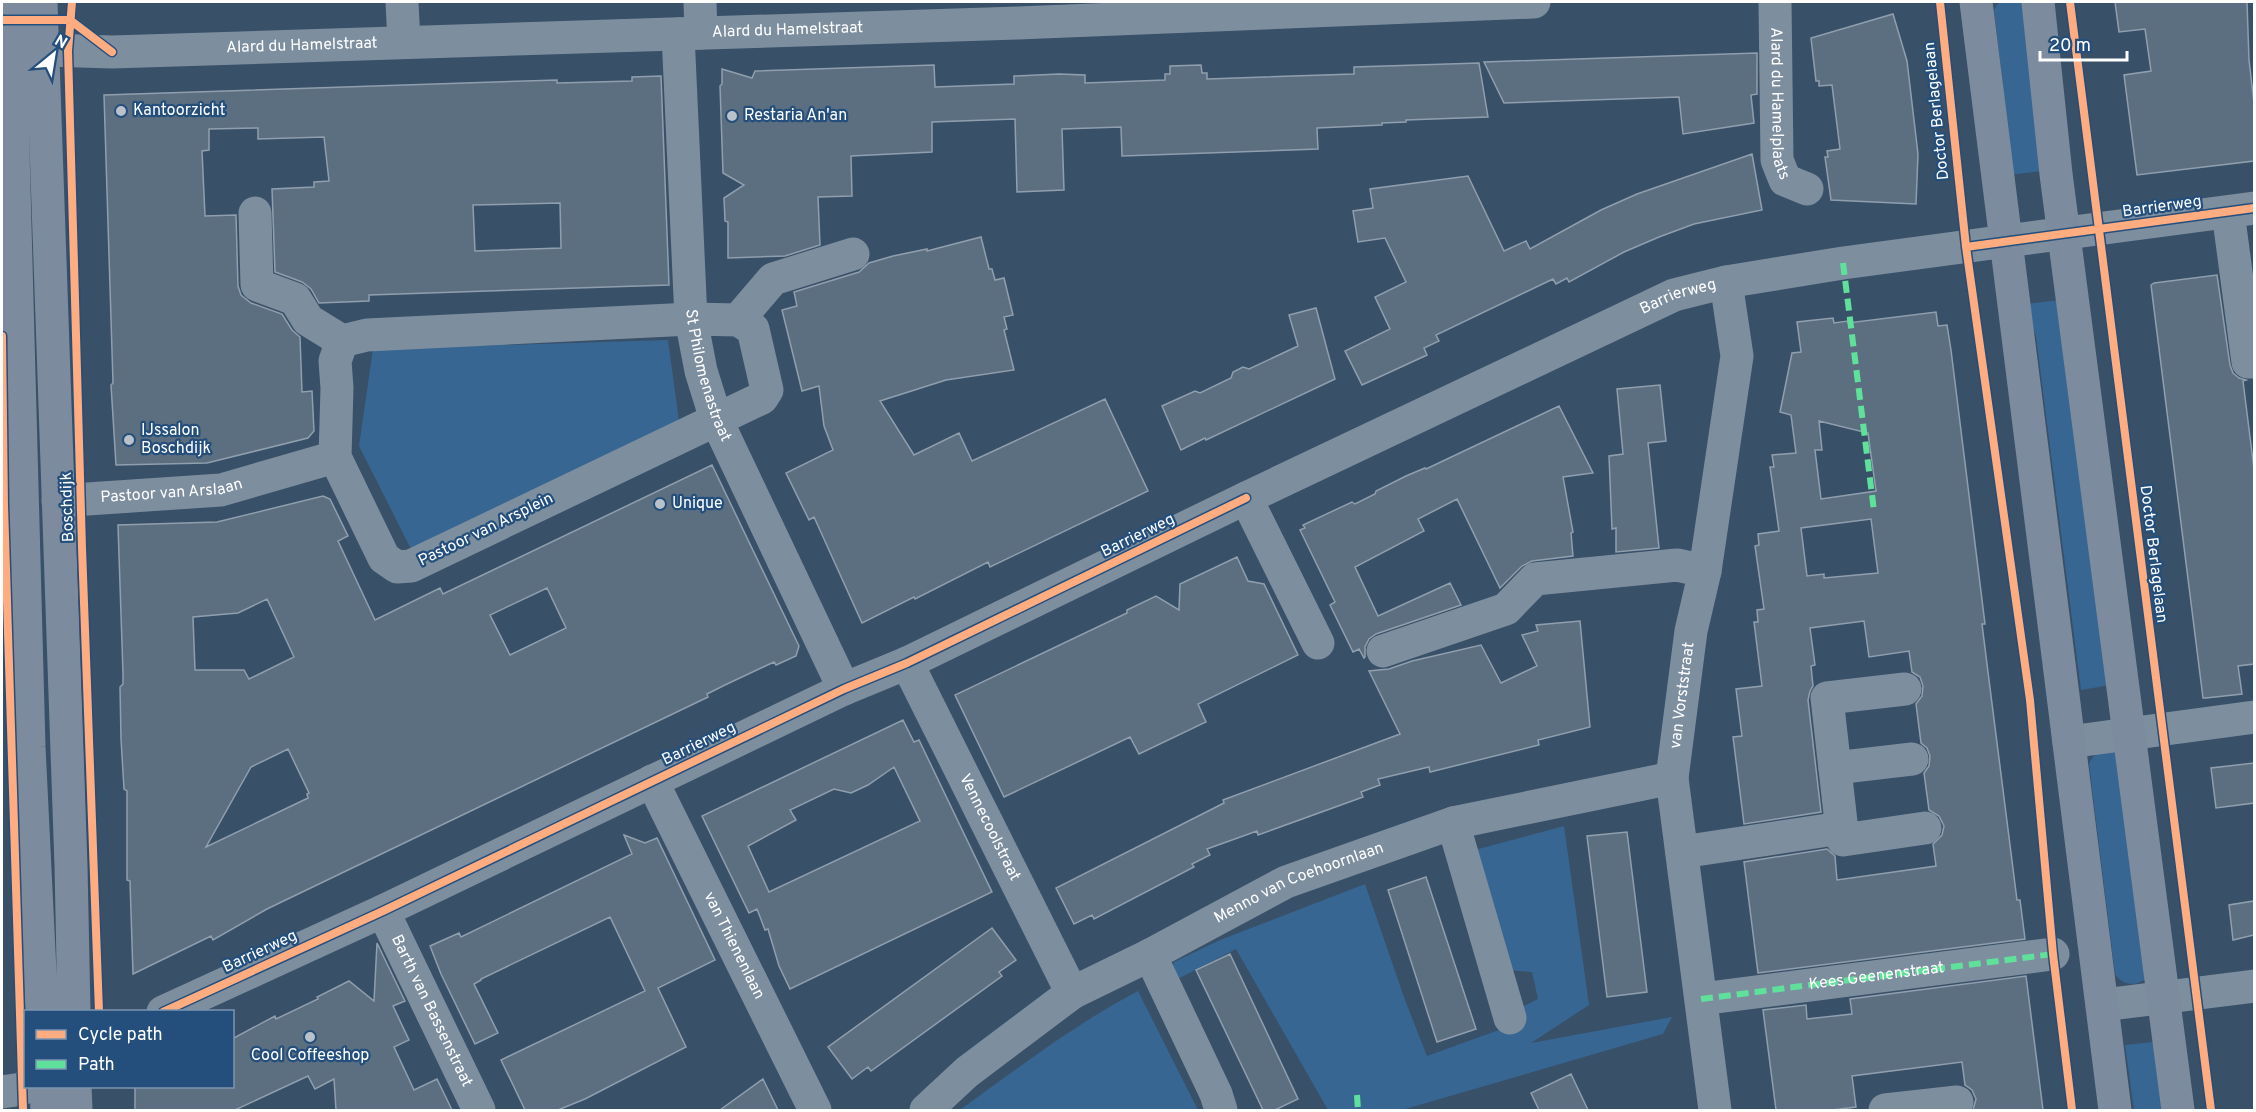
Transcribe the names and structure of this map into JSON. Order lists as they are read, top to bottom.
{
  "streets": {
    "main road": ["Boschdijk"],
    "street": [
      "Alard du Hamelstraat",
      "Alard du Hamelplaats",
      "Barrierweg",
      "St Philomenastraat",
      "Pastoor van Arslaan",
      "Pastoor van Arsplein",
      "van Vorststraat",
      "Vennecoolstraat",
      "Menno van Coehoornlaan",
      "van Thienenlaan",
      "Kees Geenenstraat",
      "Barth van Bassenstraat"
    ],
    "cycle path": ["Doctor Berlagelaan"]
  },
  "crossings": [
    ["Alard du Hamelstraat", "St Philomenastraat"],
    ["Alard du Hamelstraat", "Boschdijk"],
    ["Barrierweg", "St Philomenastraat"],
    ["Barrierweg", "van Vorststraat"],
    ["Barrierweg", "Vennecoolstraat"],
    ["Barrierweg", "van Thienenlaan"],
    ["Barrierweg", "Barth van Bassenstraat"],
    ["St Philomenastraat", "Pastoor van Arsplein"],
    ["Pastoor van Arslaan", "Boschdijk"],
    ["Pastoor van Arslaan", "Pastoor van Arsplein"],
    ["van Vorststraat", "Menno van Coehoornlaan"],
    ["van Vorststraat", "Kees Geenenstraat"],
    ["Vennecoolstraat", "Menno van Coehoornlaan"]
  ],
  "places": [
    "Kantoorzicht",
    "Restaria An'an",
    "IJssalon Boschdijk",
    "Unique",
    "Cool Coffeeshop"
  ],
  "legend": ["Cycle path", "Path"],
  "scale_bar": "20 m",
  "north": "top right"
}
